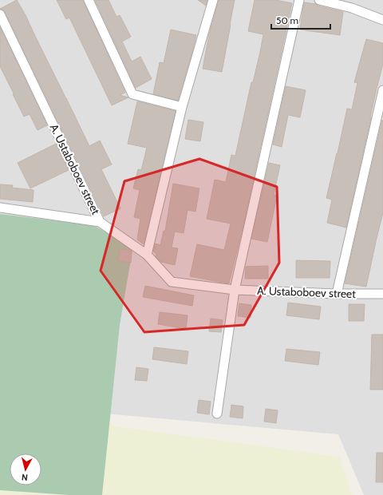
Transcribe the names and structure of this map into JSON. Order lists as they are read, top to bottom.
{
  "streets": {
    "street": ["A. Ustaboboev street"]
  },
  "scale_bar": "50 m",
  "north": "bottom"
}
